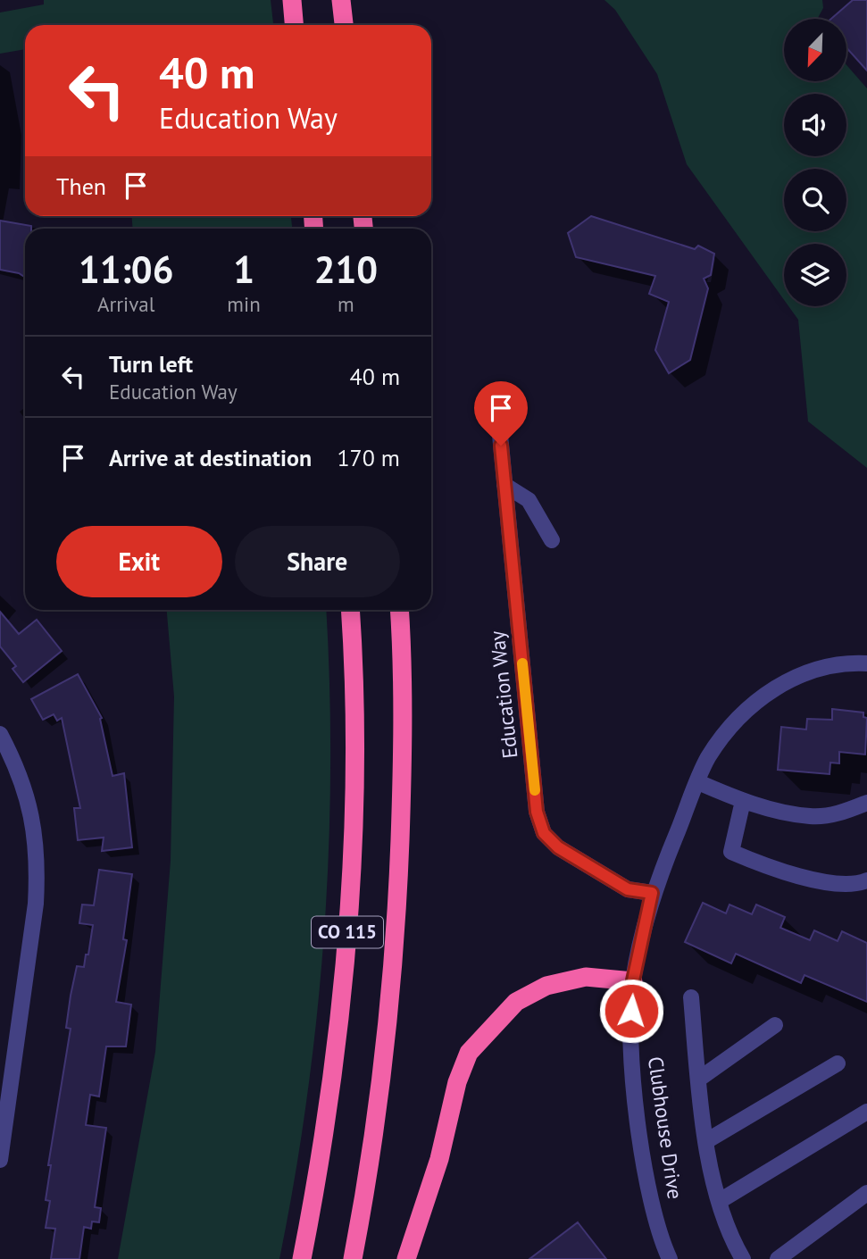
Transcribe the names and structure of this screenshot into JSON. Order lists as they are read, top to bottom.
{
  "streets": {
    "highway": ["CO 115"],
    "street": ["Education Way", "Clubhouse Drive"]
  },
  "crossings": [
    ["Education Way", "Clubhouse Drive"]
  ],
  "north": "bottom left",
  "page": {
    "turn": ["40 m", "Education Way"],
    "then": "Then",
    "eta": [
      "11:06",
      "Arrival",
      "1",
      "min",
      "210",
      "m"
    ],
    "list": [
      {
        "name": "Turn left",
        "note": "Education Way",
        "value": "40 m"
      },
      {
        "name": "Arrive at destination",
        "value": "170 m"
      }
    ],
    "buttons": ["Exit", "Share"]
  }
}
